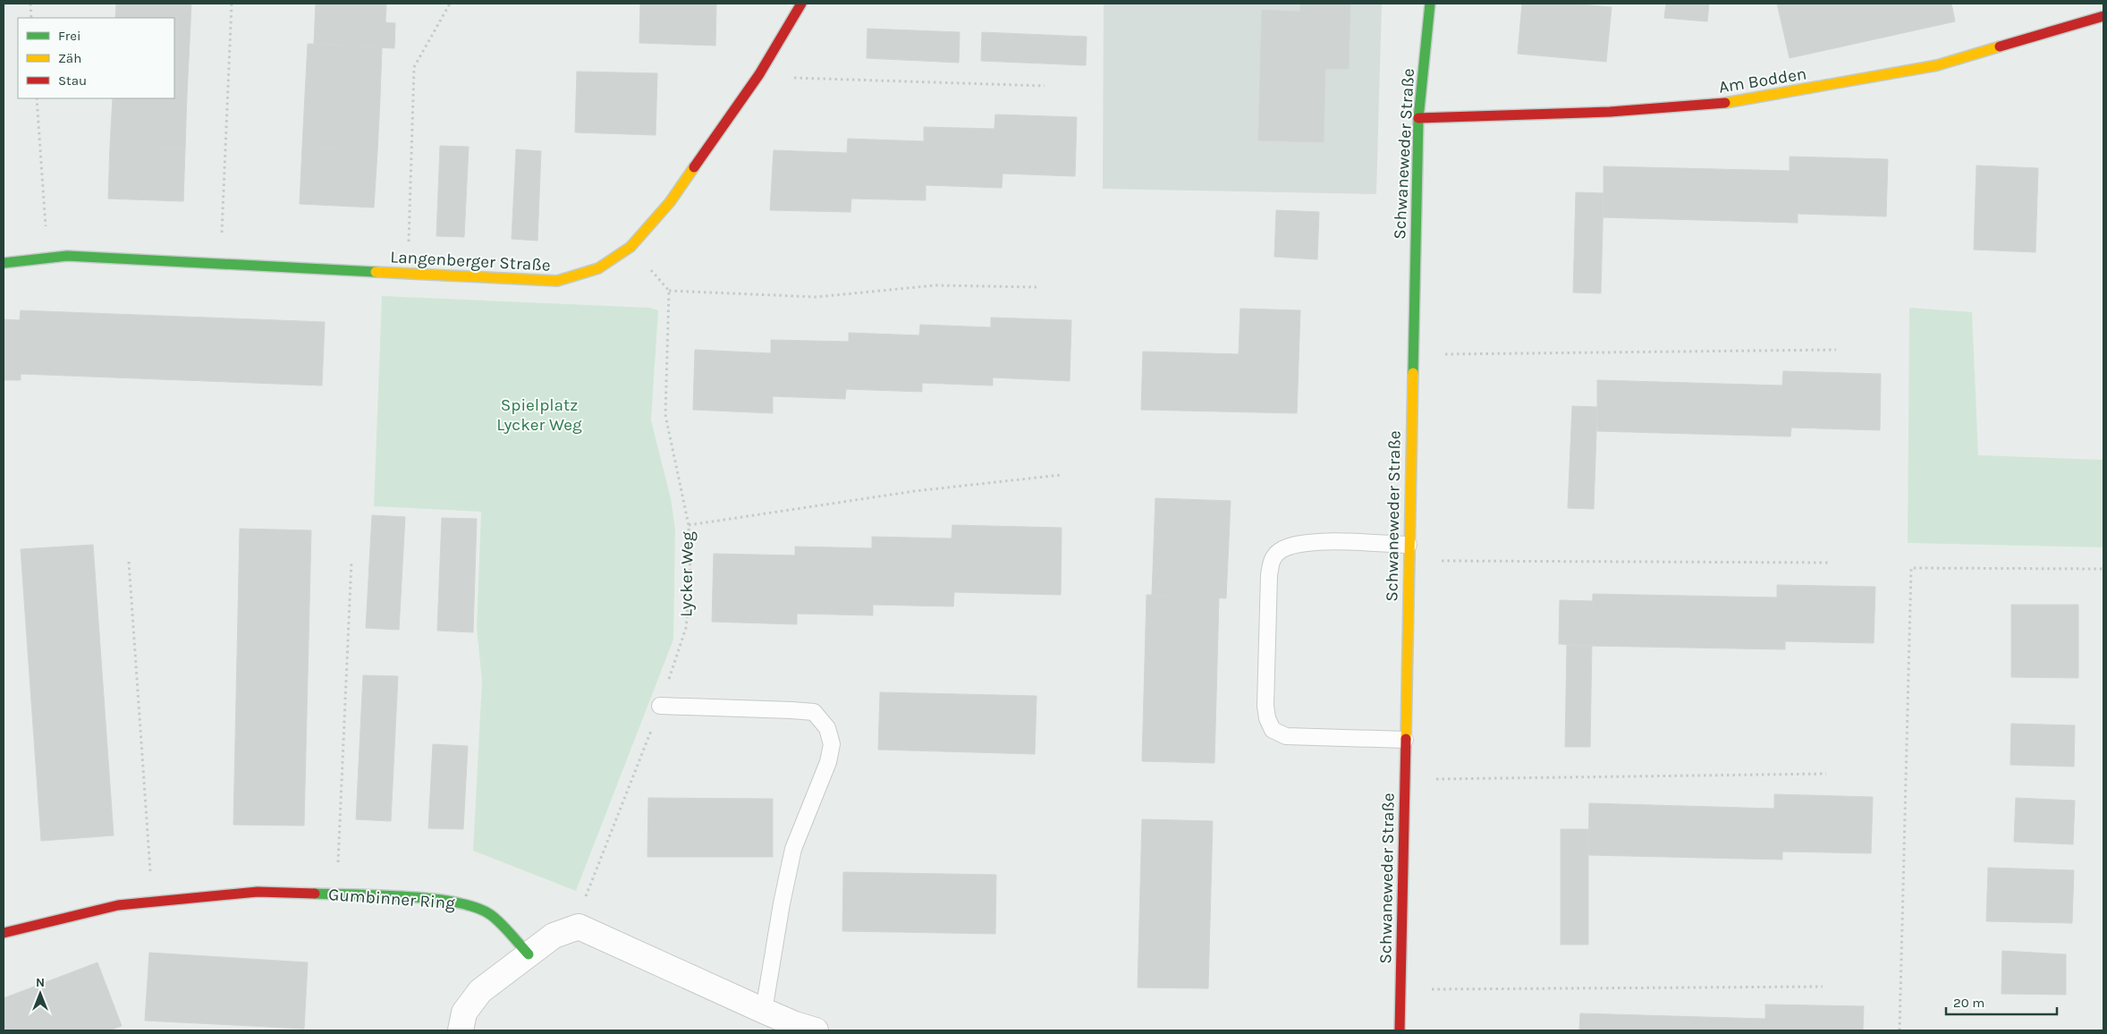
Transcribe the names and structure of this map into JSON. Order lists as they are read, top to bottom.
{
  "streets": {
    "street": [
      "Am Bodden",
      "Schwaneweder Straße",
      "Langenberger Straße",
      "Gumbinner Ring"
    ],
    "path": ["Lycker Weg"]
  },
  "crossings": [
    ["Am Bodden", "Schwaneweder Straße"]
  ],
  "parks": ["Spielplatz Lycker Weg"],
  "legend": ["Frei", "Zäh", "Stau"],
  "scale_bar": "20 m",
  "north": "top"
}
